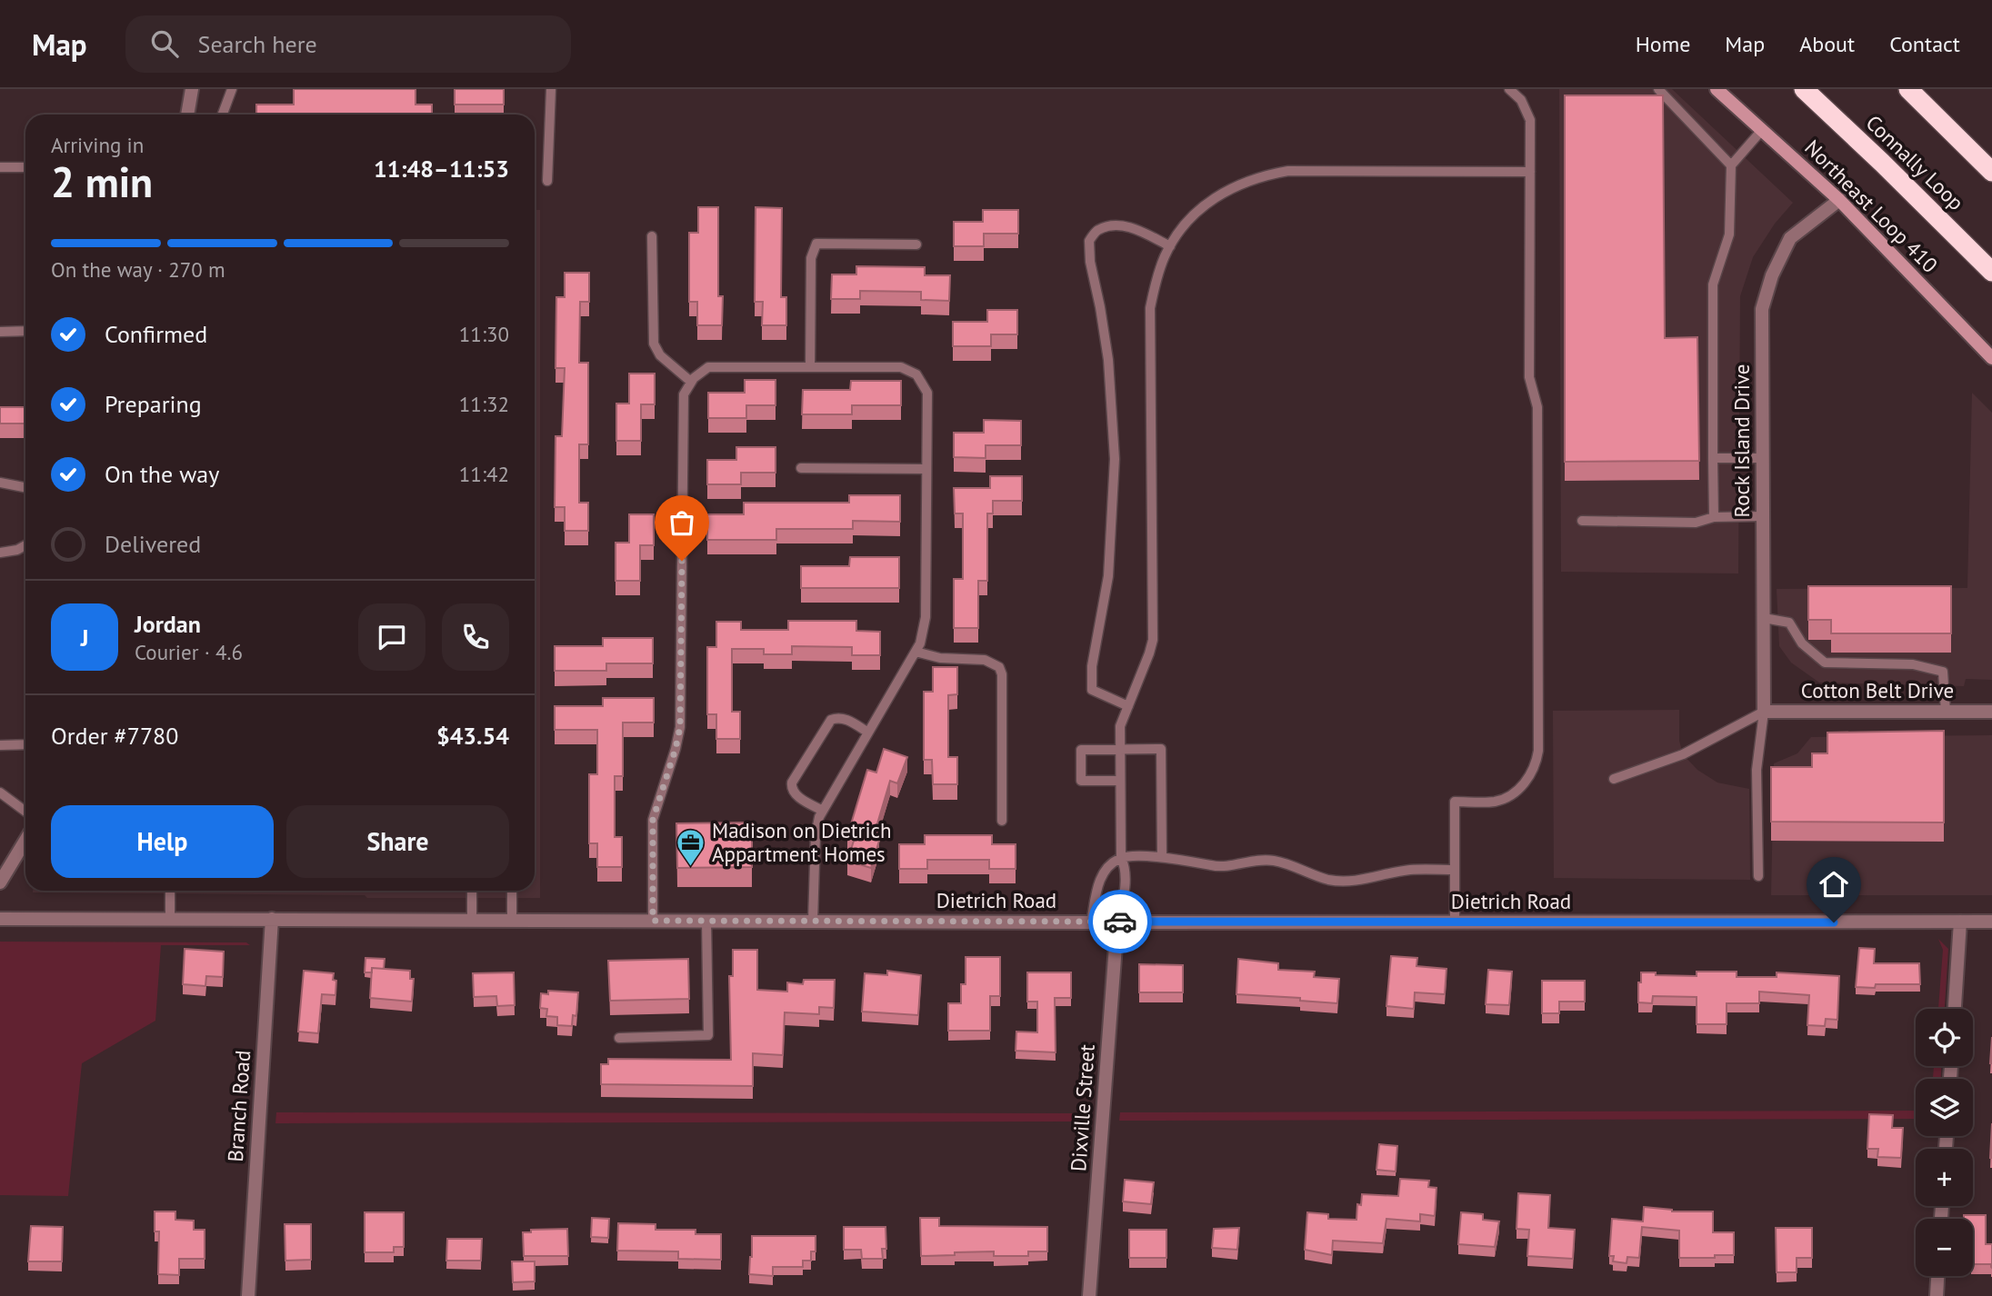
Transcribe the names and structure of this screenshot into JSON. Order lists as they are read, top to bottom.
{
  "streets": {
    "highway": ["Connally Loop"],
    "main road": ["Northeast Loop 410"],
    "street": [
      "Rock Island Drive",
      "Cotton Belt Drive",
      "Dietrich Road",
      "Branch Road",
      "Dixville Street"
    ]
  },
  "crossings": [
    ["Northeast Loop 410", "Rock Island Drive"],
    ["Rock Island Drive", "Cotton Belt Drive"],
    ["Dietrich Road", "Branch Road"],
    ["Dietrich Road", "Dixville Street"]
  ],
  "places": {
    "office": ["Madison on Dietrich Appartment Homes"]
  },
  "page": {
    "header": "Map",
    "search": "Search here",
    "nav": [
      "Home",
      "Map",
      "About",
      "Contact"
    ],
    "heading": ["2 min", "Arriving in", "11:48–11:53"],
    "panel": [
      "Jordan",
      "Courier · 4.6",
      "Order #7780",
      "$43.54"
    ],
    "bar": "On the way · 270 m",
    "list": [
      ["Confirmed", "11:30"],
      ["Preparing", "11:32"],
      ["On the way", "11:42"],
      "Delivered"
    ],
    "round": "J",
    "buttons": ["Help", "Share"],
    "map_buttons": ["+", "−"]
  }
}
